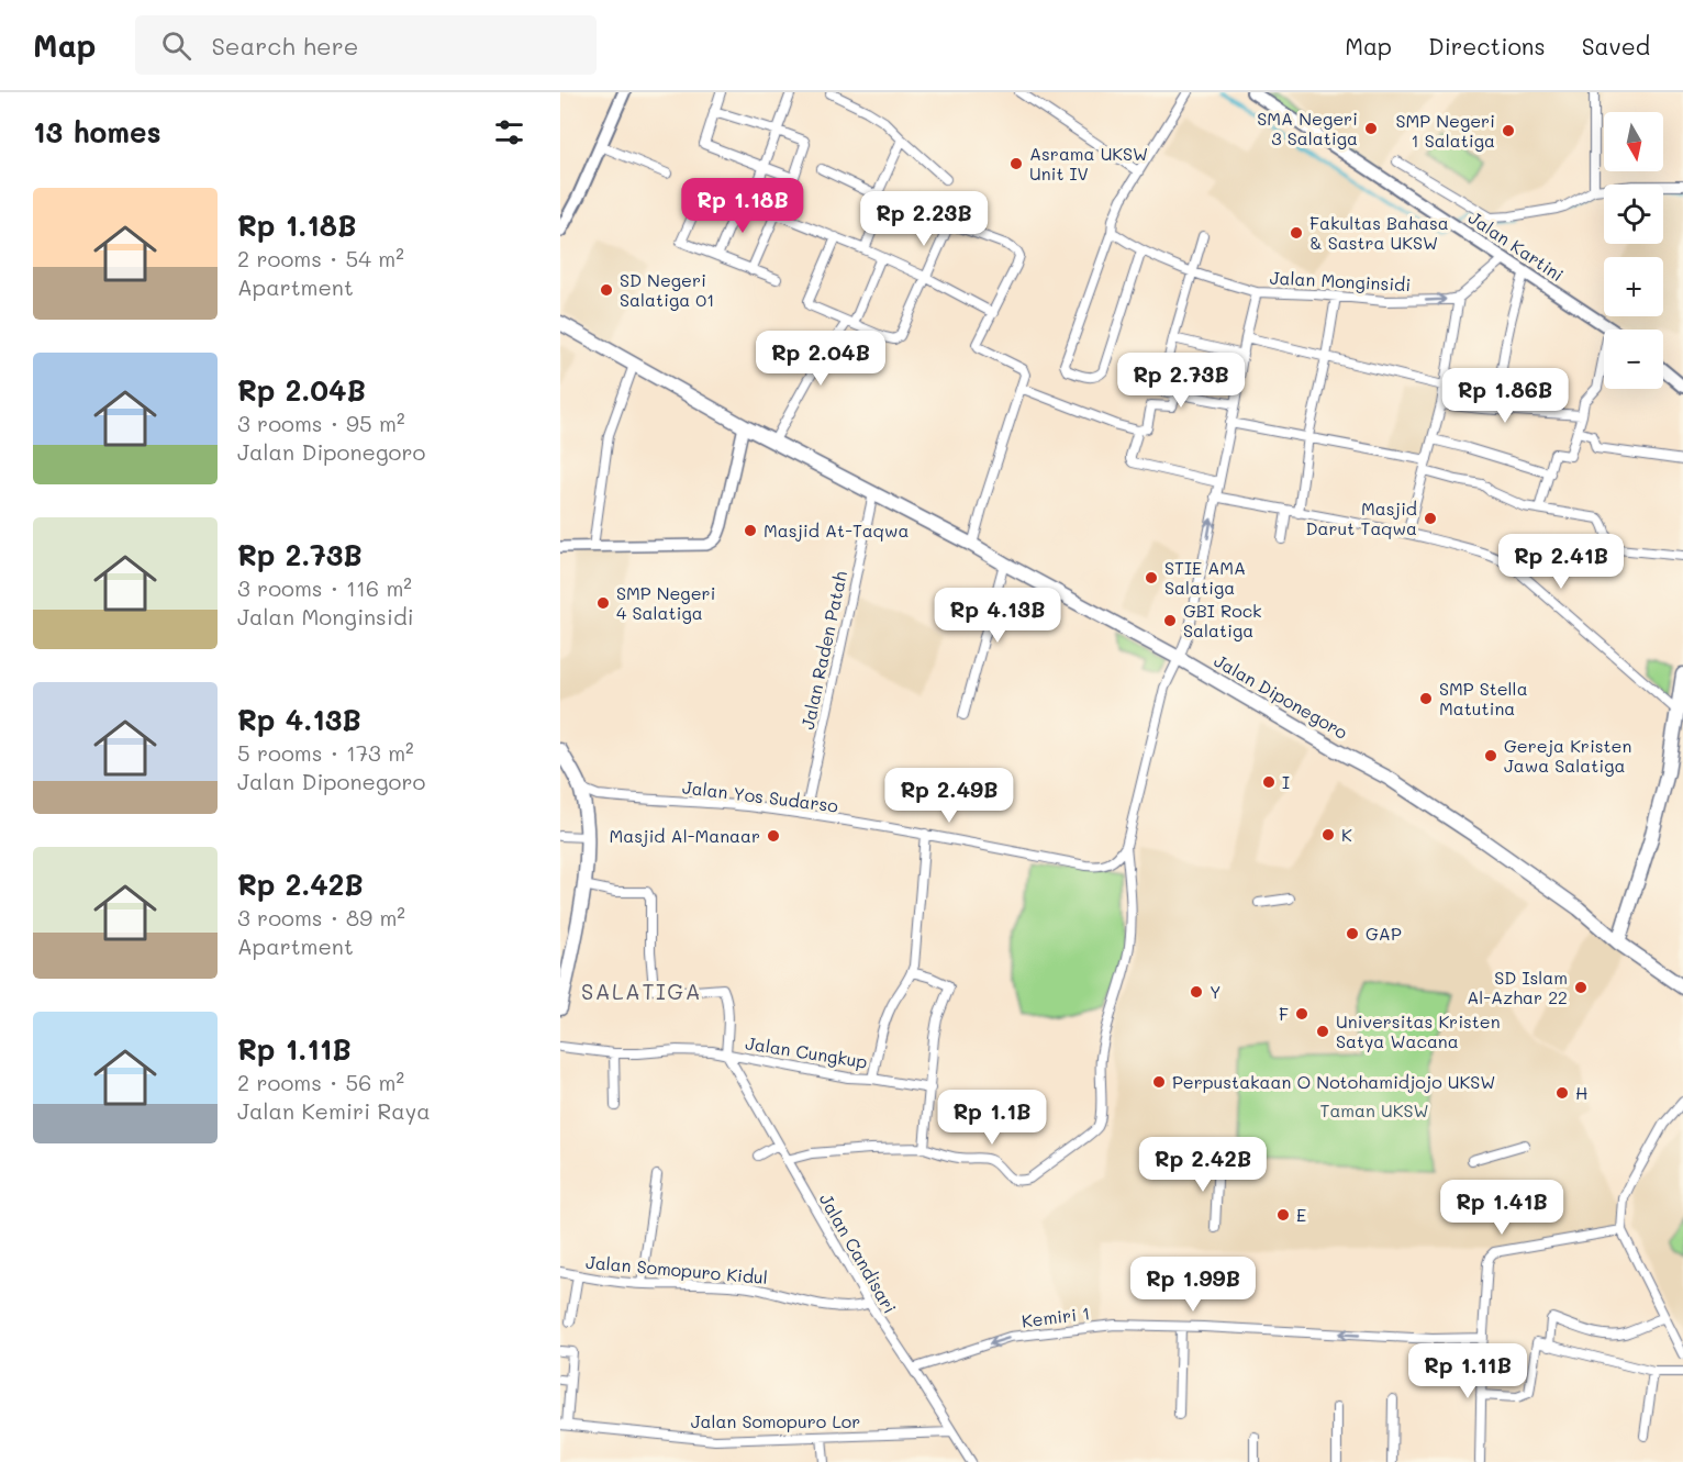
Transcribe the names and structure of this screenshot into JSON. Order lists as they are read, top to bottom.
{
  "streets": {
    "main road": ["Jalan Kartini", "Jalan Diponegoro"],
    "street": [
      "Jalan Monginsidi",
      "Jalan Raden Patah",
      "Jalan Yos Sudarso",
      "Jalan Cungkup",
      "Jalan Candisari",
      "Jalan Somopuro Kidul",
      "Kemiri 1",
      "Jalan Somopuro Lor"
    ]
  },
  "crossings": [
    ["Jalan Monginsidi", "Jalan Diponegoro"],
    ["Jalan Raden Patah", "Jalan Diponegoro"],
    ["Jalan Raden Patah", "Jalan Yos Sudarso"],
    ["Jalan Yos Sudarso", "Jalan Cungkup"],
    ["Jalan Cungkup", "Jalan Candisari"],
    ["Jalan Candisari", "Jalan Somopuro Kidul"],
    ["Jalan Candisari", "Kemiri 1"],
    ["Jalan Candisari", "Jalan Somopuro Lor"]
  ],
  "one_way": ["Kemiri 1"],
  "districts": ["SALATIGA"],
  "parks": ["Taman UKSW"],
  "places": [
    "SMA Negeri 3 Salatiga",
    "SMP Negeri 1 Salatiga",
    "Asrama UKSW Unit IV",
    "Fakultas Bahasa & Sastra UKSW",
    "SD Negeri Salatiga 01",
    "Masjid Darut Taqwa",
    "Masjid At-Taqwa",
    "STIE AMA Salatiga",
    "SMP Negeri 4 Salatiga",
    "GBI Rock Salatiga",
    "SMP Stella Matutina",
    "Gereja Kristen Jawa Salatiga",
    "I",
    "K",
    "Masjid Al-Manaar",
    "GAP",
    "SD Islam Al-Azhar 22",
    "Y",
    "F",
    "Universitas Kristen Satya Wacana",
    "Perpustakaan O Notohamidjojo UKSW",
    "H",
    "E"
  ],
  "north": "bottom",
  "page": {
    "header": "Map",
    "search": "Search here",
    "nav": ["Map", "Directions", "Saved"],
    "heading": "13 homes",
    "map_buttons": ["+", "−"],
    "list": [
      {
        "name": "Rp 1.18B",
        "note": "2 rooms · 54 m² · Apartment"
      },
      {
        "name": "Rp 2.04B",
        "note": "3 rooms · 95 m² · Jalan Diponegoro"
      },
      {
        "name": "Rp 2.73B",
        "note": "3 rooms · 116 m² · Jalan Monginsidi"
      },
      {
        "name": "Rp 4.13B",
        "note": "5 rooms · 173 m² · Jalan Diponegoro"
      },
      {
        "name": "Rp 2.42B",
        "note": "3 rooms · 89 m² · Apartment"
      },
      {
        "name": "Rp 1.11B",
        "note": "2 rooms · 56 m² · Jalan Kemiri Raya"
      }
    ],
    "price": [
      "Rp 1.18B",
      "Rp 2.23B",
      "Rp 2.04B",
      "Rp 2.73B",
      "Rp 1.86B",
      "Rp 2.41B",
      "Rp 4.13B",
      "Rp 2.49B",
      "Rp 1.1B",
      "Rp 2.42B",
      "Rp 1.41B",
      "Rp 1.99B",
      "Rp 1.11B"
    ]
  }
}
